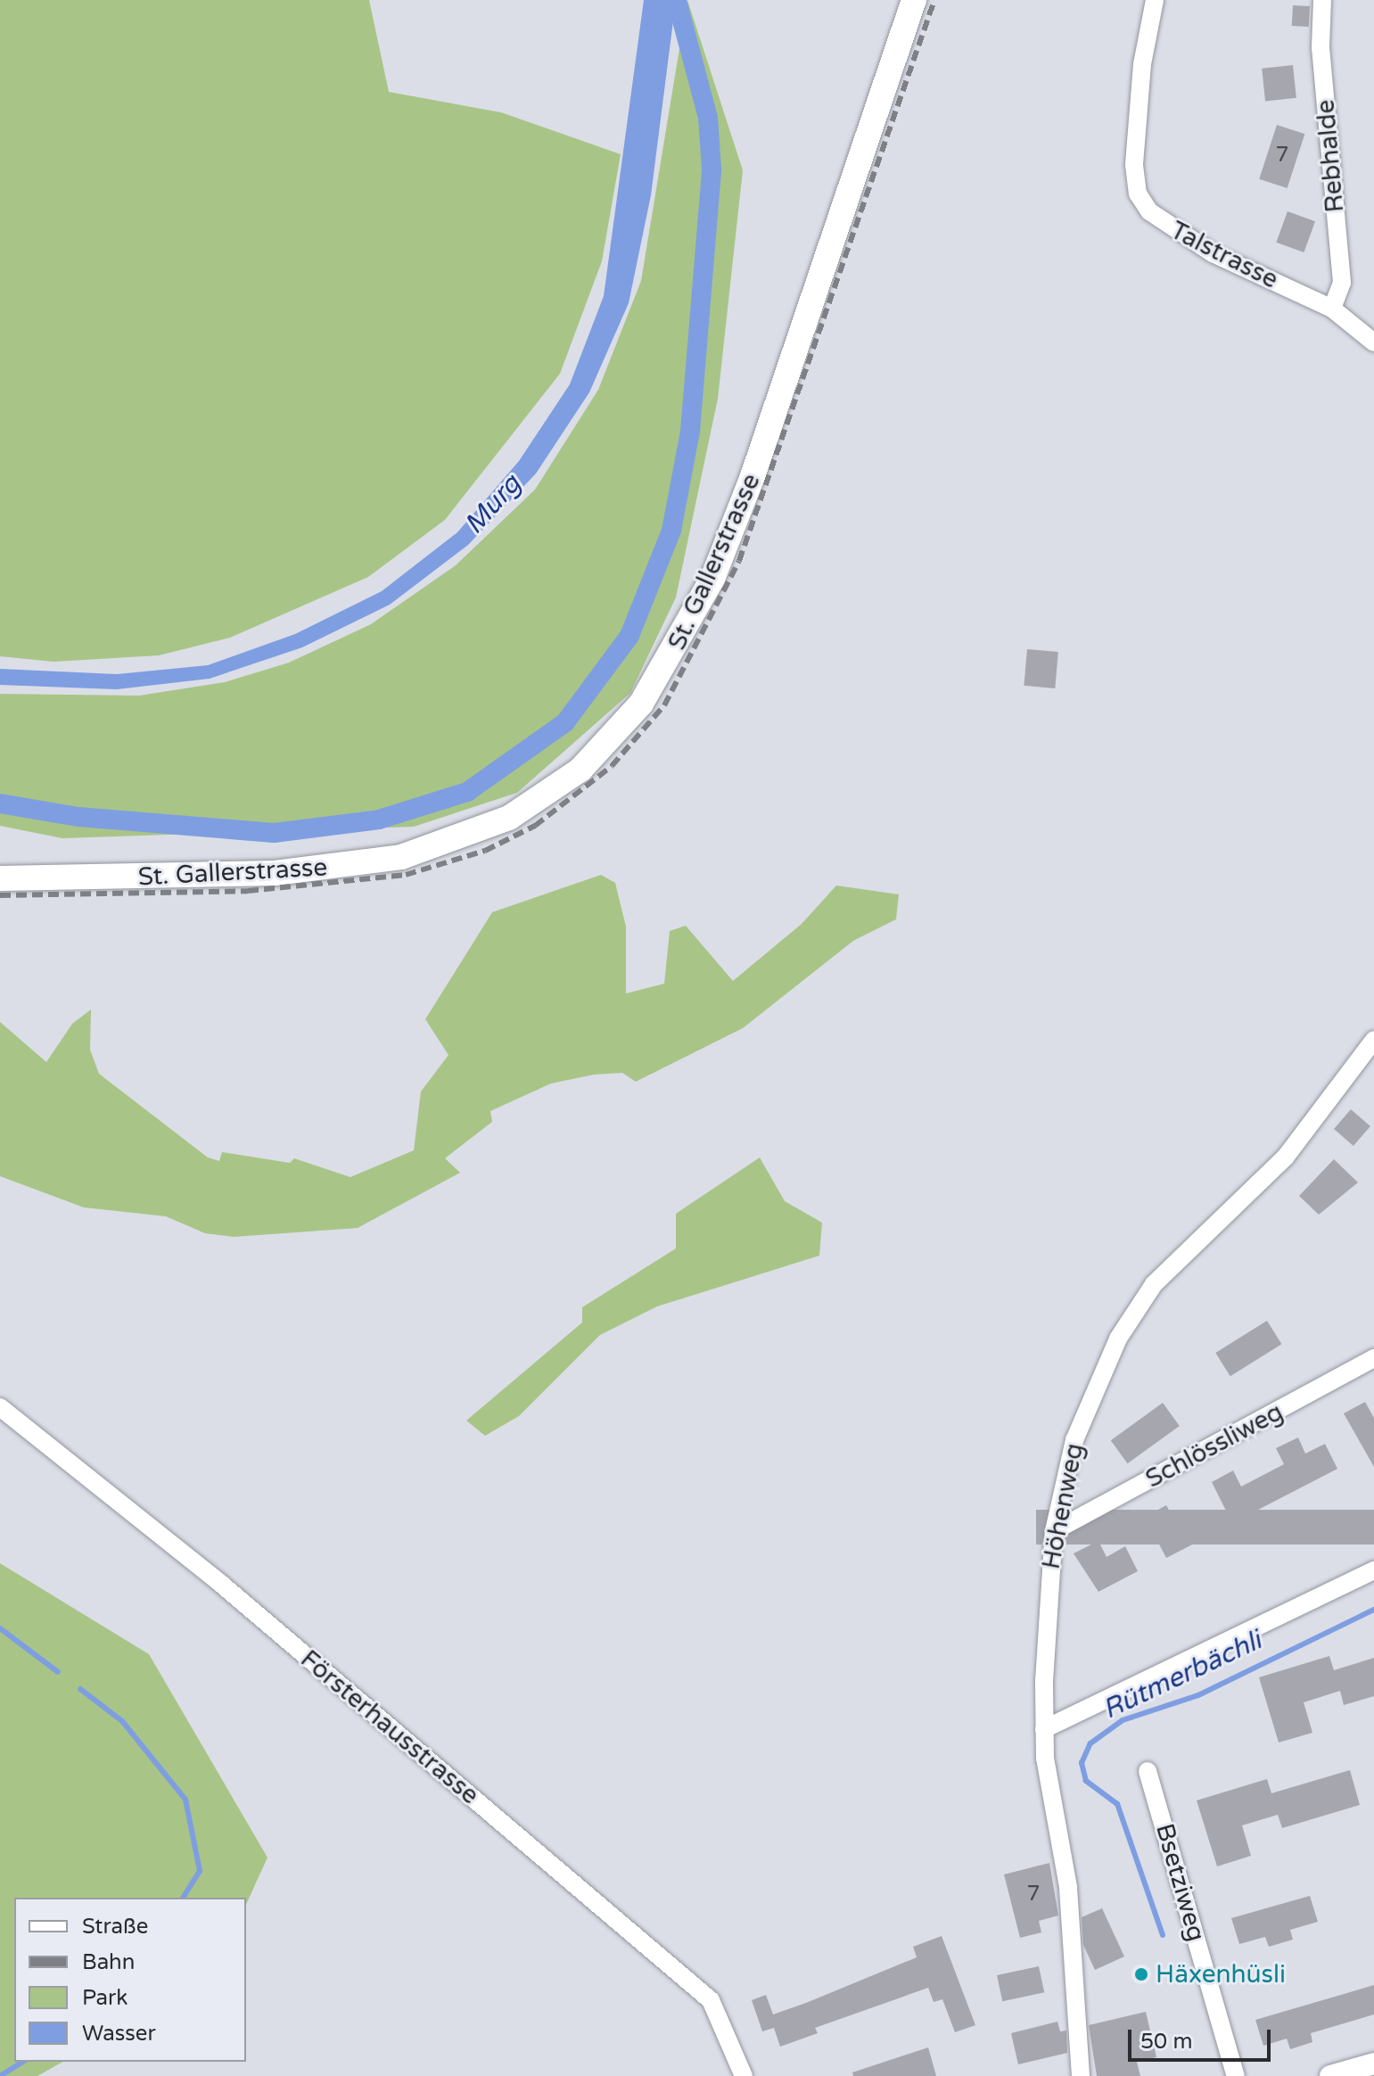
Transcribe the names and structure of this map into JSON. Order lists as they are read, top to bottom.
{
  "streets": {
    "main road": ["St. Gallerstrasse"],
    "street": [
      "Rebhalde",
      "Talstrasse",
      "Schlössliweg",
      "Höhenweg",
      "Försterhausstrasse",
      "Bsetziweg"
    ]
  },
  "crossings": [
    ["Rebhalde", "Talstrasse"],
    ["Schlössliweg", "Höhenweg"]
  ],
  "water": ["Murg", "Rütmerbächli"],
  "places": ["Häxenhüsli"],
  "house_numbers": ["7", "7"],
  "legend": [
    "Straße",
    "Bahn",
    "Park",
    "Wasser"
  ],
  "scale_bar": "50 m"
}
